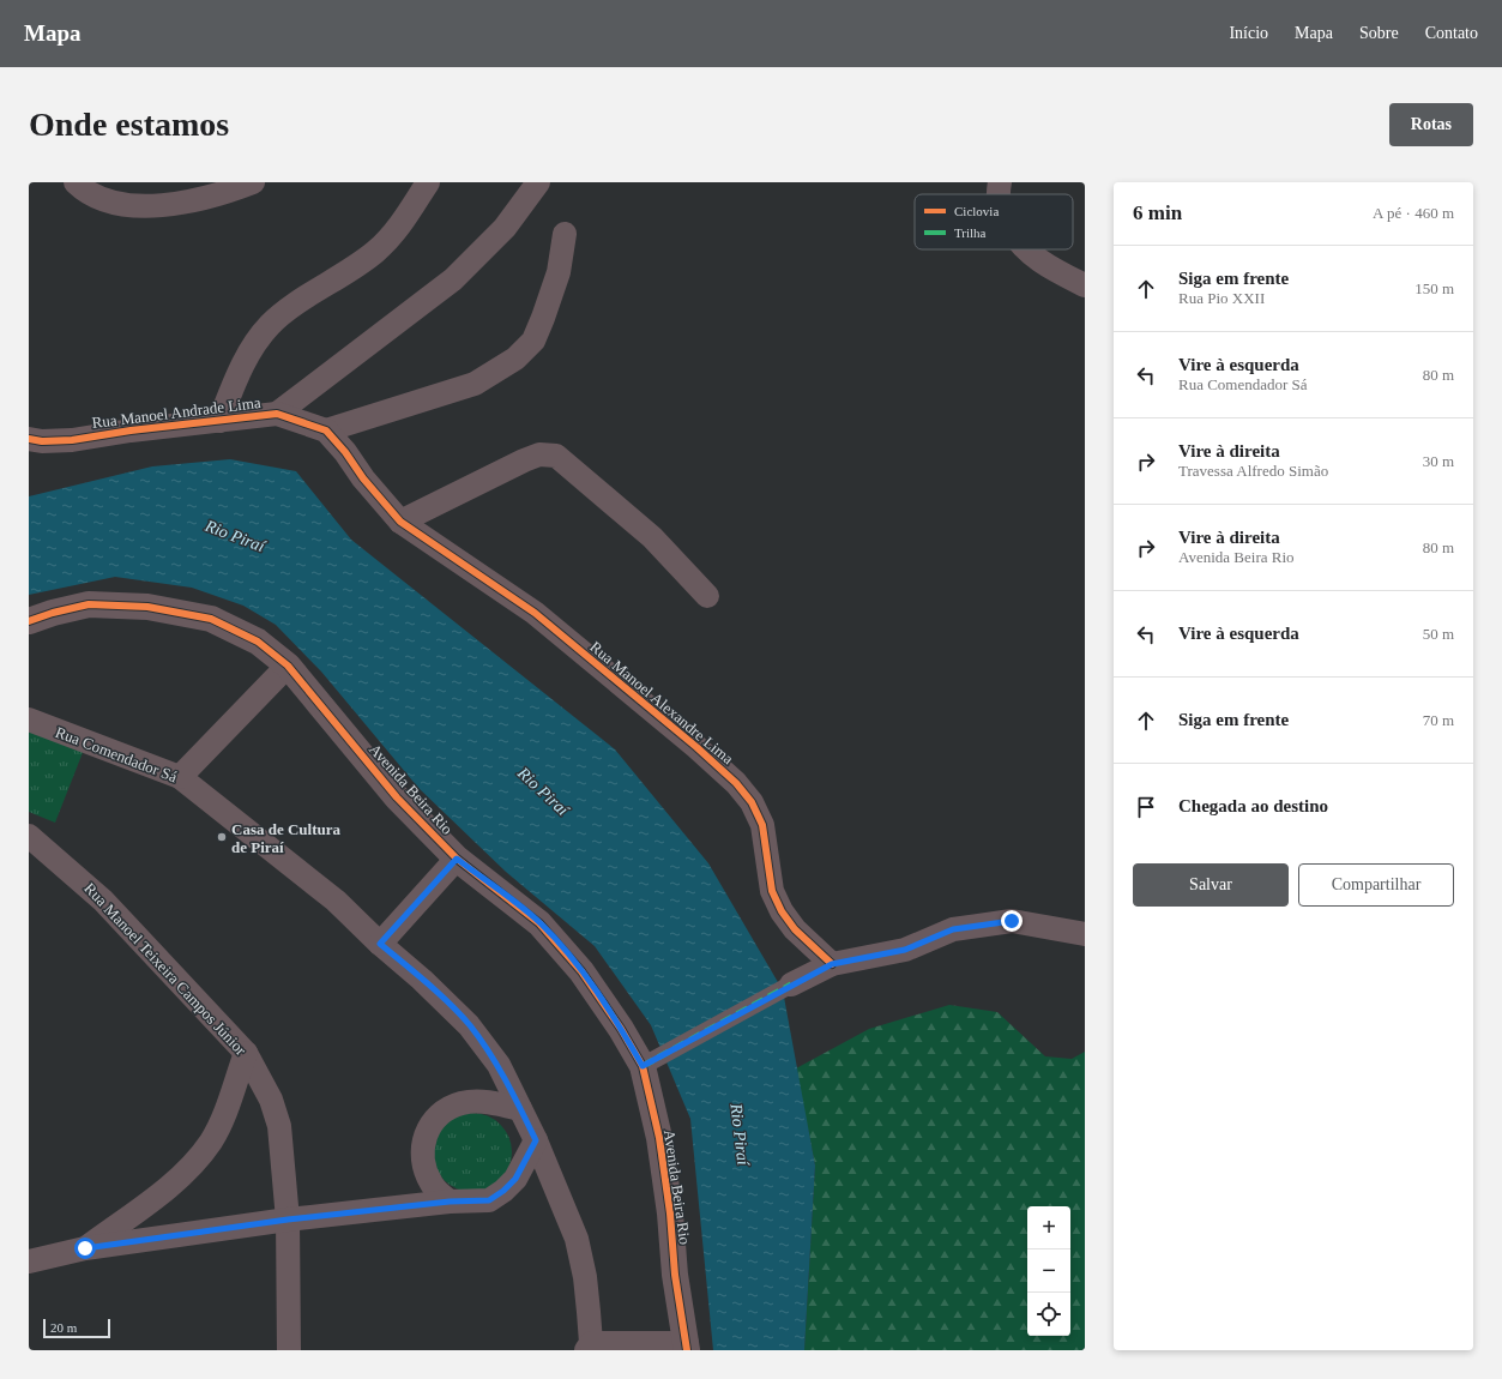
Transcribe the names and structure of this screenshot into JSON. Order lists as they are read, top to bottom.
{
  "streets": {
    "street": [
      "Rua Manoel Andrade Lima",
      "Rua Manoel Alexandre Lima",
      "Rua Comendador Sá",
      "Avenida Beira Rio",
      "Rua Manoel Teixeira Campos Júnior"
    ]
  },
  "crossings": [
    ["Rua Manoel Andrade Lima", "Rua Manoel Alexandre Lima"]
  ],
  "water": ["Rio Piraí"],
  "places": ["Casa de Cultura de Piraí"],
  "legend": ["Ciclovia", "Trilha"],
  "scale_bar": "20 m",
  "page": {
    "header": "Mapa",
    "nav": [
      "Início",
      "Mapa",
      "Sobre",
      "Contato"
    ],
    "buttons": [
      "Rotas",
      ["Salvar", "Compartilhar"]
    ],
    "title": "Onde estamos",
    "heading": ["6 min", "A pé · 460 m"],
    "list": [
      ["Siga em frente", "Rua Pio XXII", "150 m"],
      ["Vire à esquerda", "Rua Comendador Sá", "80 m"],
      ["Vire à direita", "Travessa Alfredo Simão", "30 m"],
      ["Vire à direita", "Avenida Beira Rio", "80 m"],
      ["Vire à esquerda", "50 m"],
      ["Siga em frente", "70 m"],
      "Chegada ao destino"
    ],
    "map_buttons": ["+", "−"],
    "scale": "20 m"
  }
}
